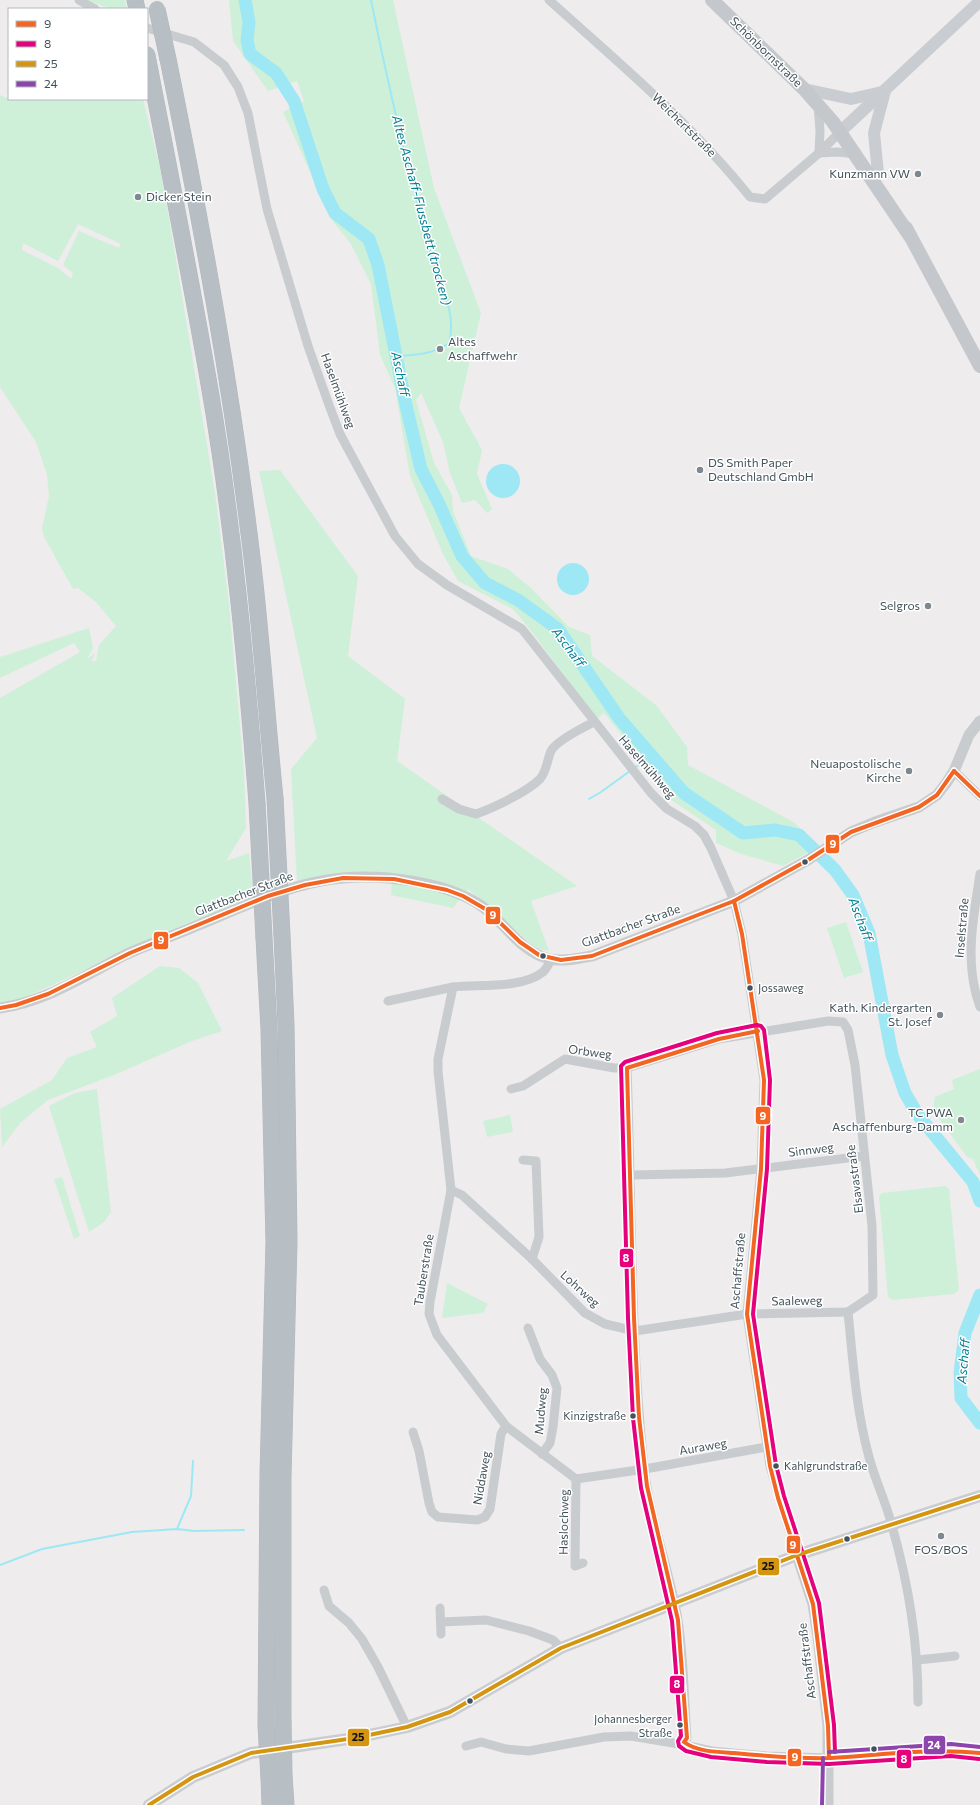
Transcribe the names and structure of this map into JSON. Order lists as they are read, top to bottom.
{
  "streets": {
    "main road": ["Schönbornstraße", "Weichertstraße"],
    "street": [
      "Haselmühlweg",
      "Glattbacher Straße",
      "Inselstraße",
      "Orbweg",
      "Sinnweg",
      "Elsavastraße",
      "Tauberstraße",
      "Aschaffstraße",
      "Lohrweg",
      "Saaleweg",
      "Mudweg",
      "Auraweg",
      "Niddaweg",
      "Haslochweg"
    ]
  },
  "crossings": [
    ["Schönbornstraße", "Weichertstraße"],
    ["Haselmühlweg", "Glattbacher Straße"],
    ["Haselmühlweg", "Aschaffstraße"],
    ["Glattbacher Straße", "Aschaffstraße"],
    ["Sinnweg", "Elsavastraße"],
    ["Sinnweg", "Aschaffstraße"],
    ["Elsavastraße", "Aschaffstraße"],
    ["Elsavastraße", "Saaleweg"],
    ["Tauberstraße", "Lohrweg"],
    ["Tauberstraße", "Mudweg"],
    ["Tauberstraße", "Niddaweg"],
    ["Tauberstraße", "Haslochweg"],
    ["Aschaffstraße", "Lohrweg"],
    ["Aschaffstraße", "Saaleweg"],
    ["Aschaffstraße", "Auraweg"],
    ["Lohrweg", "Saaleweg"]
  ],
  "water": ["Altes Aschaff-Flussbett (trocken)", "Aschaff"],
  "places": [
    "Kunzmann VW",
    "Dicker Stein",
    "Altes Aschaffwehr",
    "DS Smith Paper Deutschland GmbH",
    "Selgros",
    "Neuapostolische Kirche",
    "Jossaweg",
    "Kath. Kindergarten St. Josef",
    "TC PWA Aschaffenburg-Damm",
    "Kinzigstraße",
    "Kahlgrundstraße",
    "FOS/BOS",
    "Johannesberger Straße"
  ],
  "lines": [
    "transit line 9",
    "transit line 8",
    "transit line 25",
    "transit line 24"
  ],
  "legend": [
    "9",
    "8",
    "25",
    "24"
  ]
}
